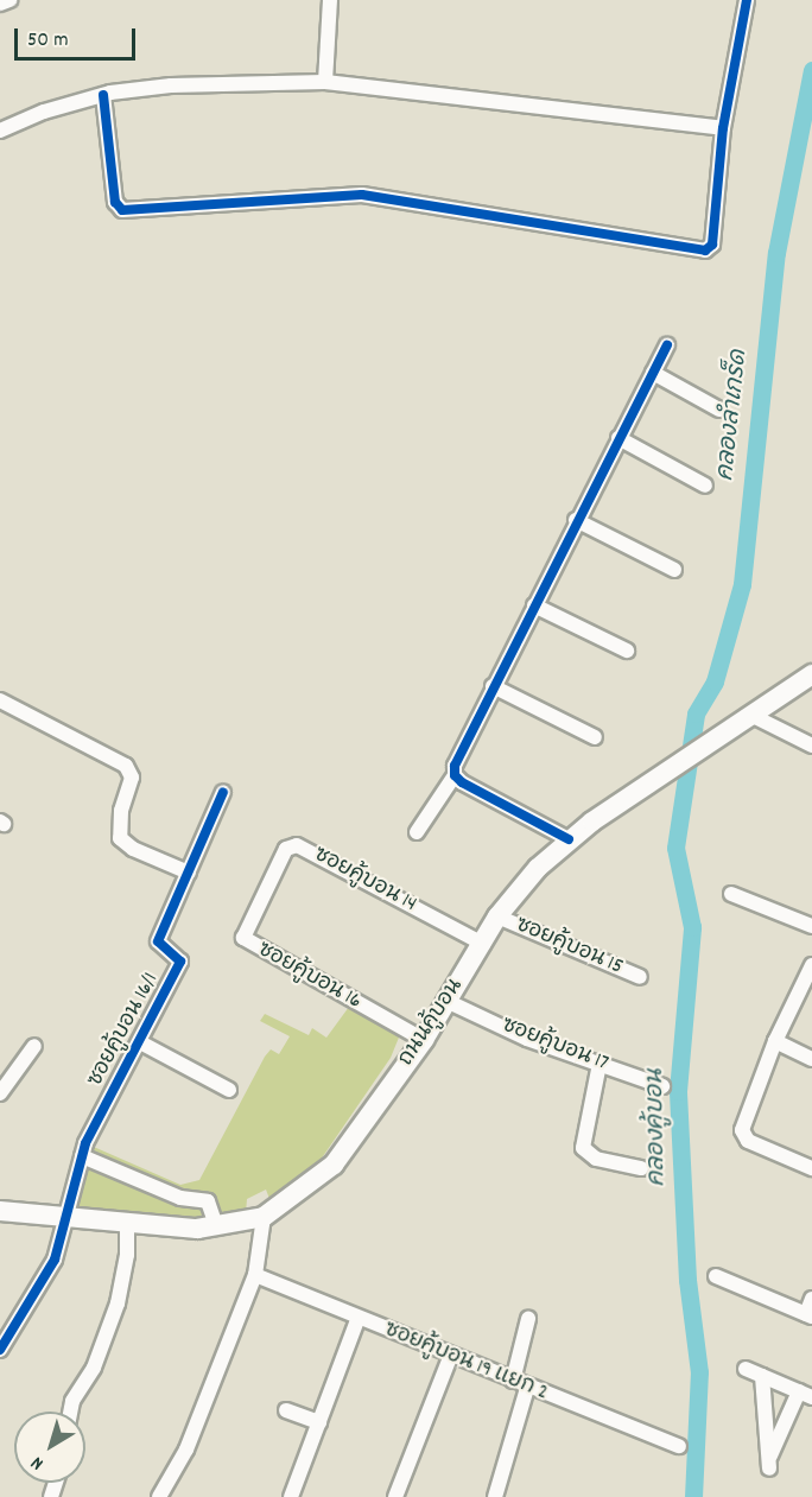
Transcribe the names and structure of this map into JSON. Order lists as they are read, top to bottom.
{
  "streets": {
    "main road": ["ถนนคู้บอน"],
    "street": [
      "ซอยคู้บอน 14",
      "ซอยคู้บอน 15",
      "ซอยคู้บอน 16",
      "ซอยคู้บอน 16/1",
      "ซอยคู้บอน 17",
      "ซอยคู้บอน 19 แยก 2"
    ]
  },
  "crossings": [
    ["ซอยคู้บอน 14", "ซอยคู้บอน 16"],
    ["ซอยคู้บอน 14", "ถนนคู้บอน"],
    ["ซอยคู้บอน 15", "ถนนคู้บอน"],
    ["ซอยคู้บอน 16", "ถนนคู้บอน"],
    ["ถนนคู้บอน", "ซอยคู้บอน 16/1"],
    ["ถนนคู้บอน", "ซอยคู้บอน 17"]
  ],
  "water": ["คลองลำเกร็ด", "คลองคู้บอน"],
  "scale_bar": "50 m",
  "north": "bottom left"
}
